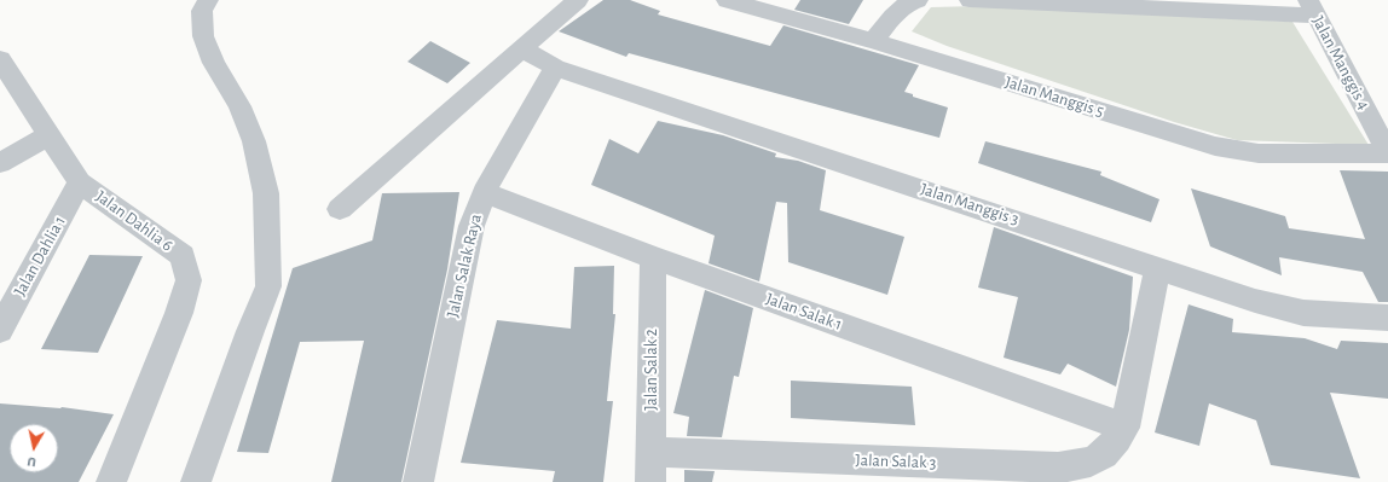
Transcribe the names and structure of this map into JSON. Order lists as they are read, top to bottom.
{
  "streets": {
    "street": [
      "Jalan Manggis 4",
      "Jalan Manggis 5",
      "Jalan Manggis 3",
      "Jalan Dahlia 6",
      "Jalan Dahlia 1",
      "Jalan Salak Raya",
      "Jalan Salak 1",
      "Jalan Salak 2",
      "Jalan Salak 3"
    ]
  },
  "crossings": [
    ["Jalan Manggis 4", "Jalan Manggis 5"],
    ["Jalan Manggis 3", "Jalan Salak Raya"],
    ["Jalan Dahlia 6", "Jalan Dahlia 1"],
    ["Jalan Salak Raya", "Jalan Salak 1"],
    ["Jalan Salak 1", "Jalan Salak 2"],
    ["Jalan Salak 1", "Jalan Salak 3"],
    ["Jalan Salak 2", "Jalan Salak 3"]
  ],
  "north": "bottom"
}
